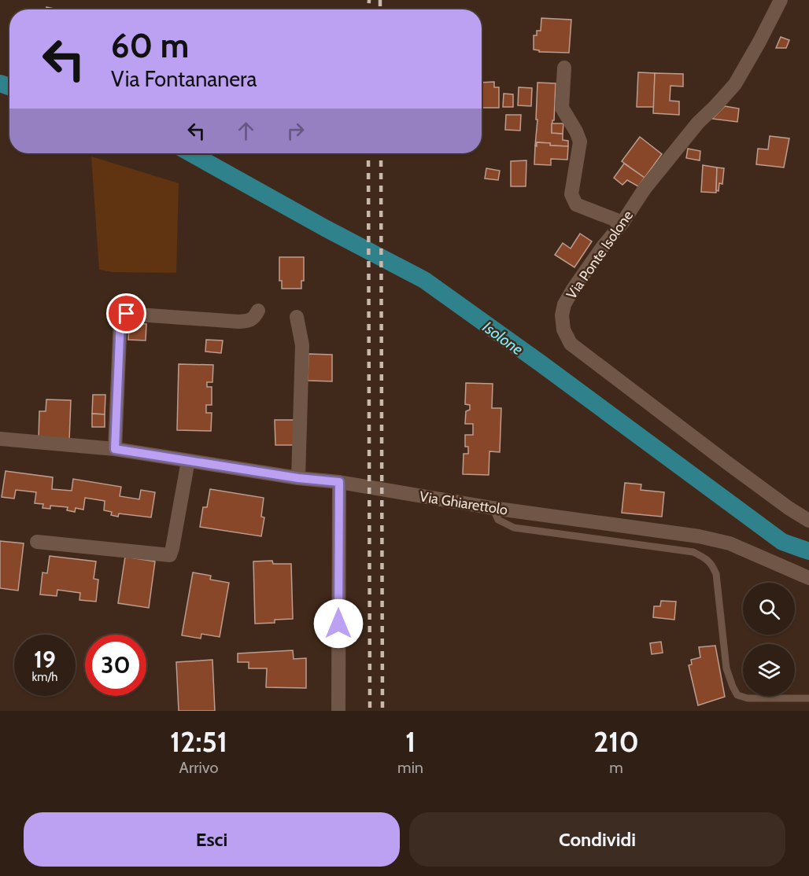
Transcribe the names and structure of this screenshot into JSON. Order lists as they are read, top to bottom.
{
  "streets": {
    "street": ["Via Ponte Isolone", "Via Ghiarettolo"]
  },
  "water": ["Isolone"],
  "page": {
    "turn": ["60 m", "Via Fontananera"],
    "speed": "19 km/h",
    "limit": "30",
    "eta": [
      "12:51",
      "Arrivo",
      "1",
      "min",
      "210",
      "m"
    ],
    "buttons": ["Esci", "Condividi"]
  }
}
